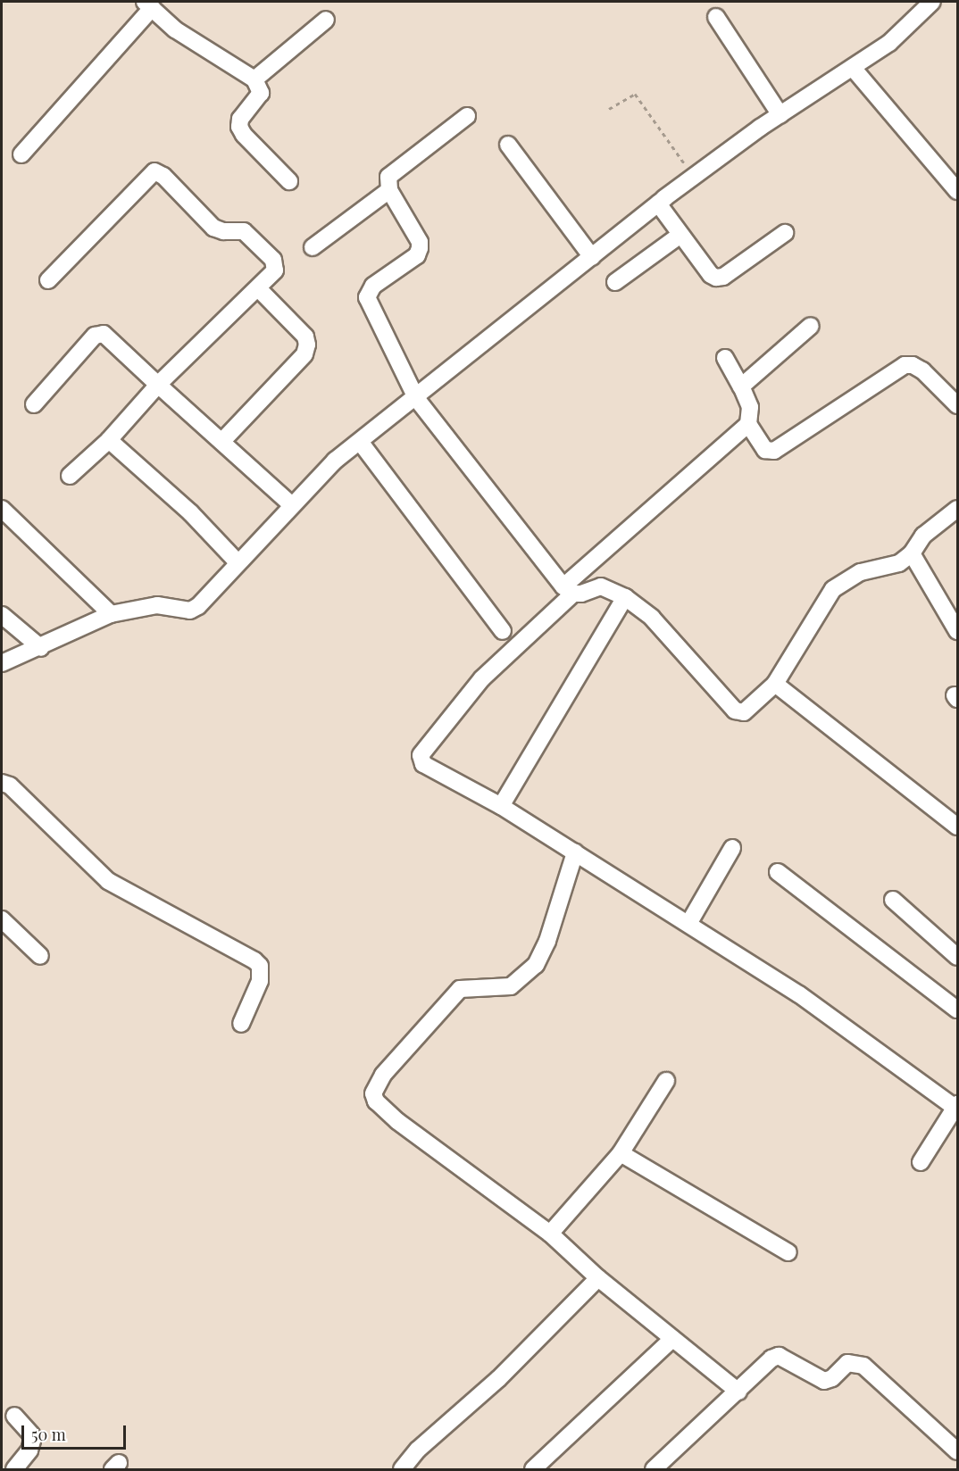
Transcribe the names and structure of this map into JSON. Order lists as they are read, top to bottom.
{
  "scale_bar": "50 m"
}
